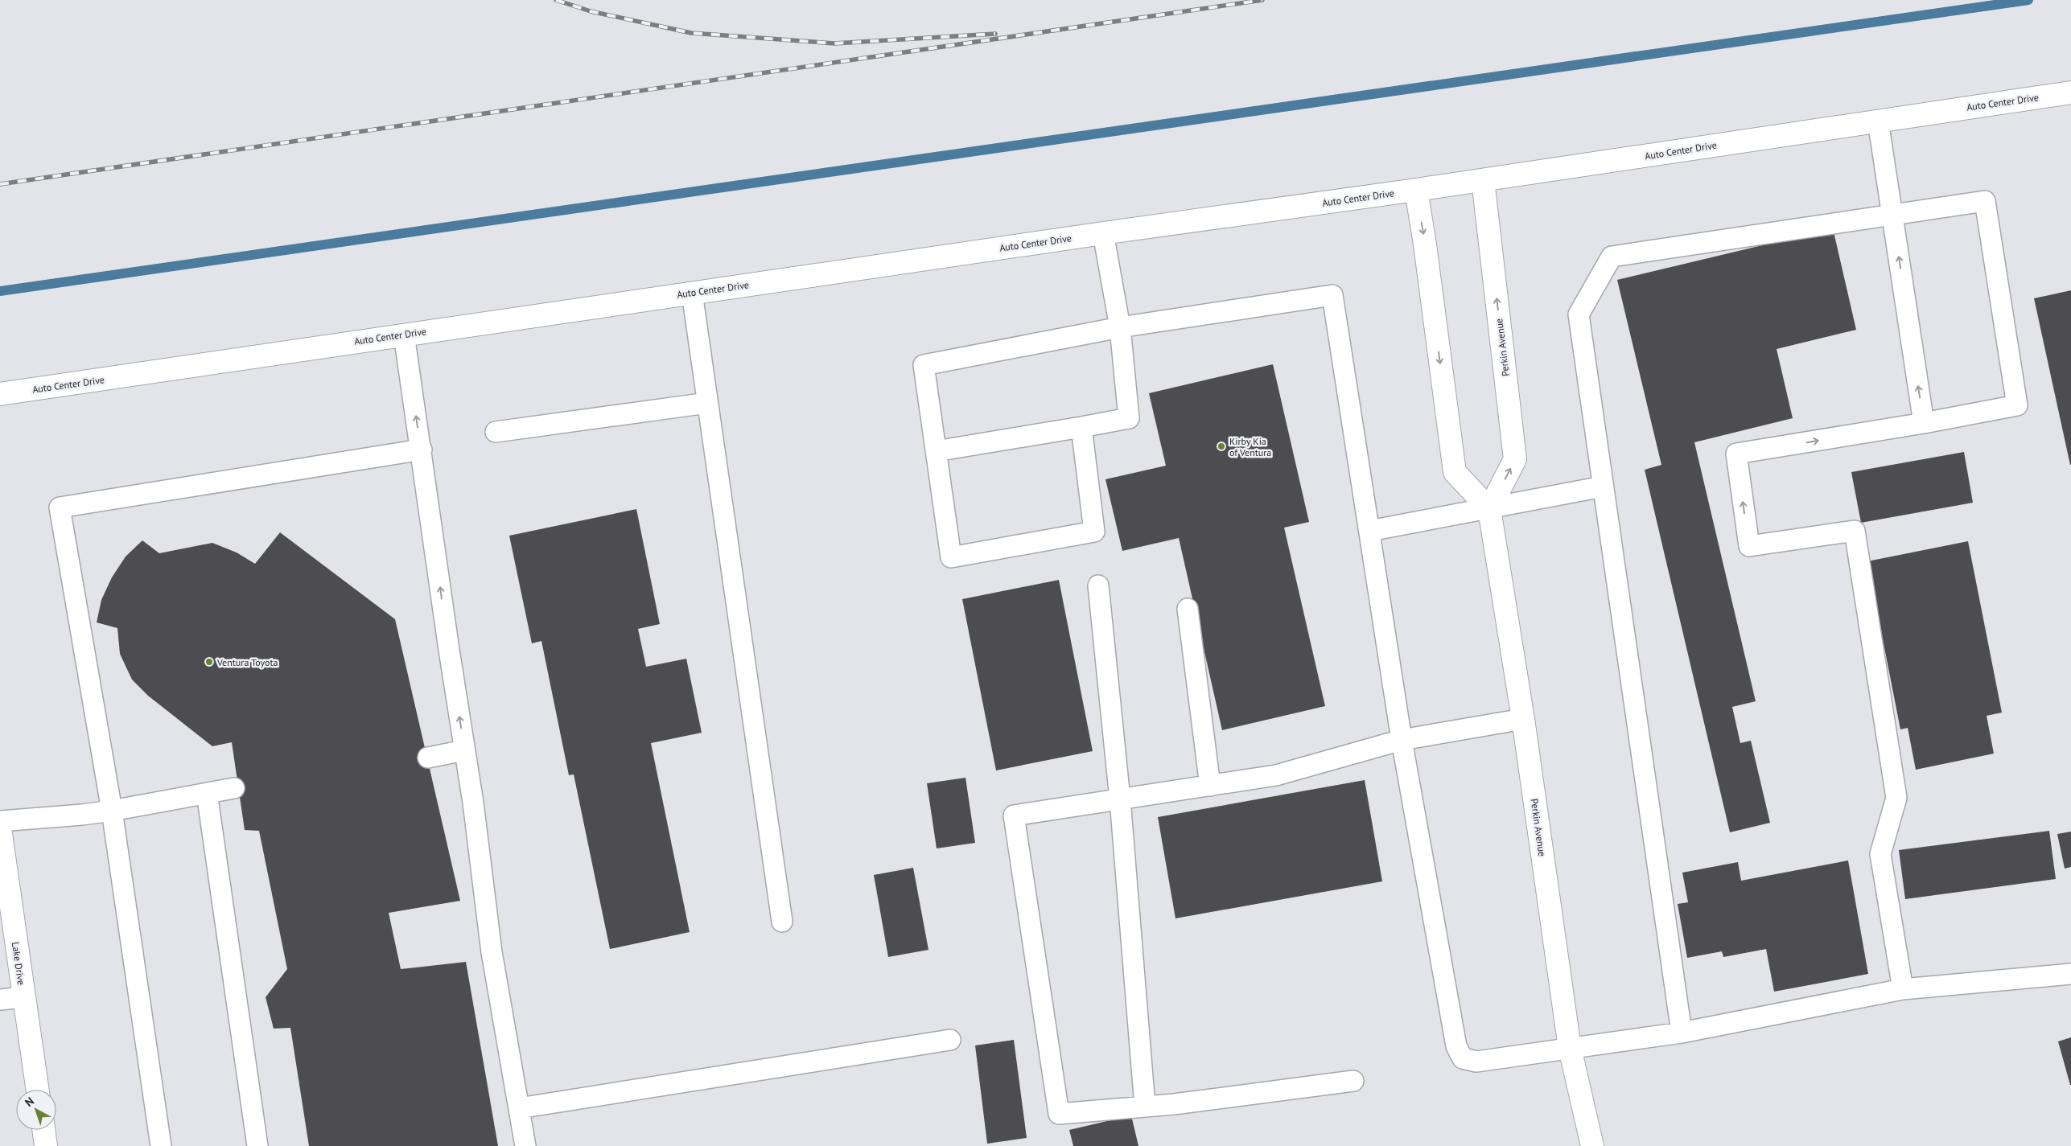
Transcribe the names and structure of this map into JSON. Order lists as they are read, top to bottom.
{
  "streets": {
    "street": ["Auto Center Drive", "Perkin Avenue", "Lake Drive"]
  },
  "crossings": [
    ["Auto Center Drive", "Perkin Avenue"]
  ],
  "places": ["Kirby Kia of Ventura", "Ventura Toyota"],
  "north": "top left"
}
